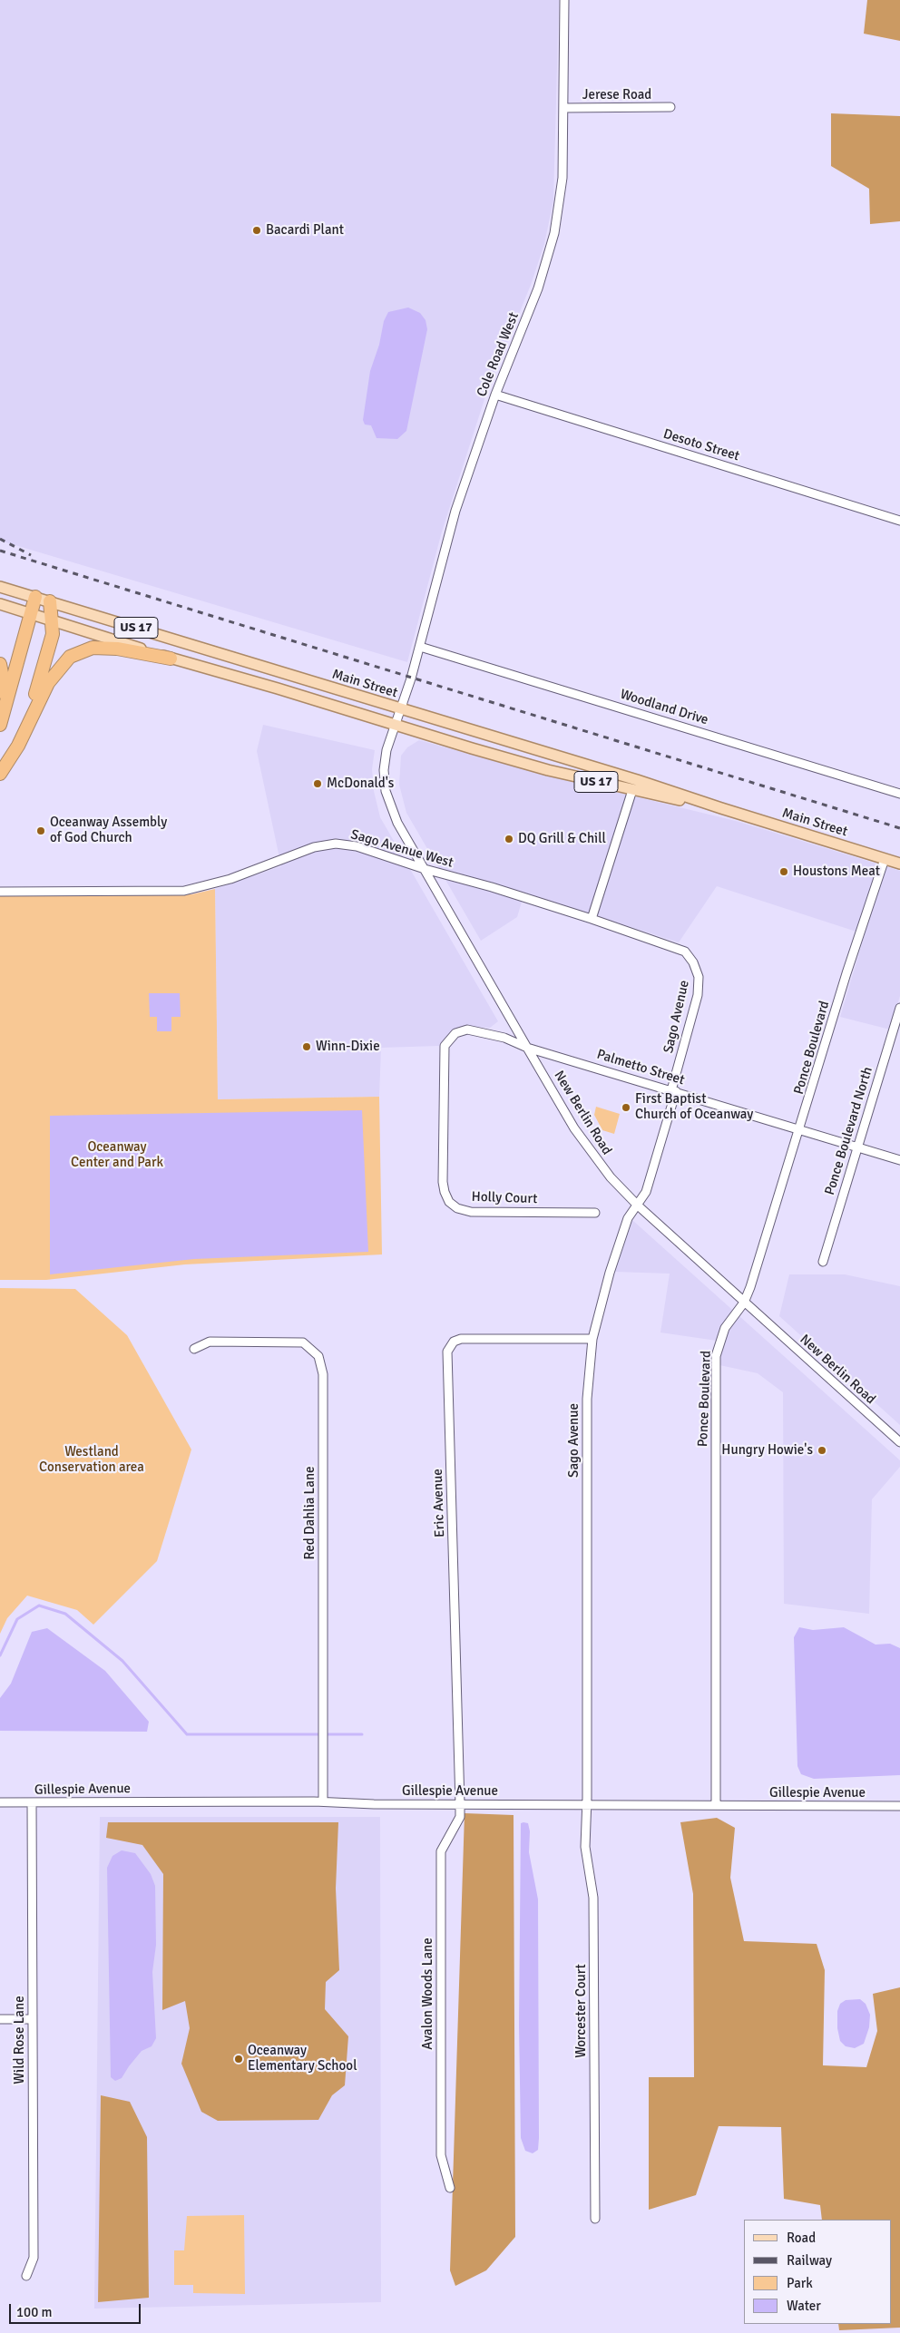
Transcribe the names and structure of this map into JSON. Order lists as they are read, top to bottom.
{
  "streets": {
    "main road": ["US 17", "Main Street"],
    "street": [
      "Jerese Road",
      "Cole Road West",
      "Desoto Street",
      "Woodland Drive",
      "Sago Avenue West",
      "Sago Avenue",
      "Ponce Boulevard",
      "Palmetto Street",
      "New Berlin Road",
      "Ponce Boulevard North",
      "Holly Court",
      "Eric Avenue",
      "Red Dahlia Lane",
      "Gillespie Avenue",
      "Avalon Woods Lane",
      "Worcester Court",
      "Wild Rose Lane"
    ]
  },
  "crossings": [
    ["Jerese Road", "Cole Road West"],
    ["Cole Road West", "Desoto Street"],
    ["Cole Road West", "Main Street"],
    ["Cole Road West", "Woodland Drive"],
    ["Cole Road West", "New Berlin Road"],
    ["Main Street", "Ponce Boulevard"],
    ["Main Street", "New Berlin Road"],
    ["Sago Avenue West", "Sago Avenue"],
    ["Sago Avenue West", "New Berlin Road"],
    ["Sago Avenue", "Palmetto Street"],
    ["Sago Avenue", "New Berlin Road"],
    ["Sago Avenue", "Eric Avenue"],
    ["Sago Avenue", "Gillespie Avenue"],
    ["Sago Avenue", "Worcester Court"],
    ["Ponce Boulevard", "Palmetto Street"],
    ["Ponce Boulevard", "New Berlin Road"],
    ["Ponce Boulevard", "Gillespie Avenue"],
    ["Palmetto Street", "New Berlin Road"],
    ["Palmetto Street", "Ponce Boulevard North"],
    ["Palmetto Street", "Holly Court"],
    ["Eric Avenue", "Gillespie Avenue"],
    ["Eric Avenue", "Avalon Woods Lane"],
    ["Red Dahlia Lane", "Gillespie Avenue"],
    ["Gillespie Avenue", "Avalon Woods Lane"],
    ["Gillespie Avenue", "Worcester Court"],
    ["Gillespie Avenue", "Wild Rose Lane"]
  ],
  "parks": ["Oceanway Center and Park", "Westland Conservation area"],
  "places": [
    "Bacardi Plant",
    "McDonald's",
    "Oceanway Assembly of God Church",
    "DQ Grill & Chill",
    "Houstons Meat",
    "Winn-Dixie",
    "First Baptist Church of Oceanway",
    "Hungry Howie's",
    "Oceanway Elementary School"
  ],
  "legend": [
    "Road",
    "Railway",
    "Park",
    "Water"
  ],
  "scale_bar": "100 m"
}
